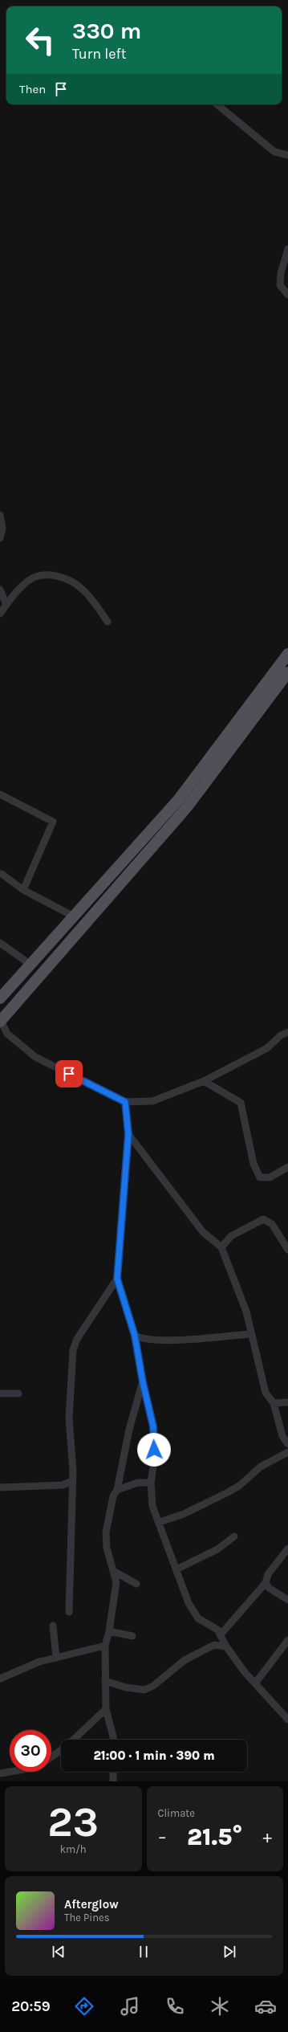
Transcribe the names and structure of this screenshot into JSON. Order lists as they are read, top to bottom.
{
  "page": {
    "turn": ["330 m", "Turn left"],
    "then": "Then",
    "limit": "30",
    "trip": "21:00 · 1 min · 390 m",
    "tile": [
      ["23", "km/h"],
      "Climate"
    ],
    "heat": ["−", "21.5°", "+"],
    "song": ["Afterglow", "The Pines"],
    "tabs": "20:59"
  }
}
